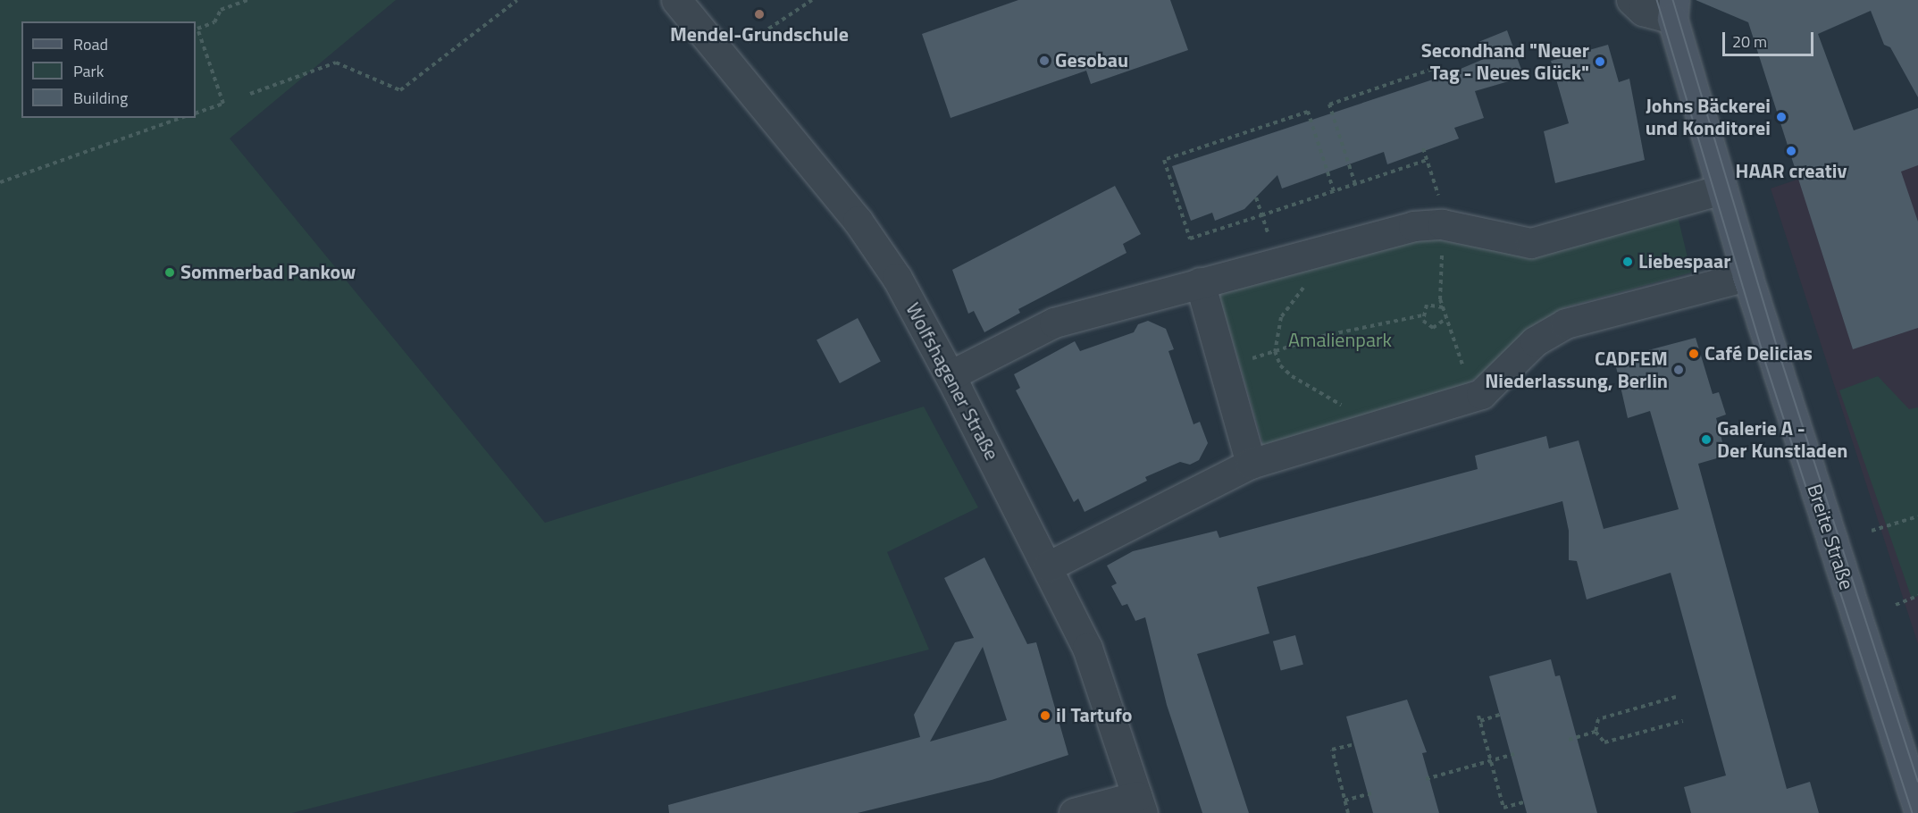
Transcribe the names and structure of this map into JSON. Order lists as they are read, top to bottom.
{
  "streets": {
    "main road": ["Breite Straße"],
    "street": ["Wolfshagener Straße"]
  },
  "parks": ["Amalienpark"],
  "places": [
    "Mendel-Grundschule",
    "Gesobau",
    "Secondhand \"Neuer Tag - Neues Glück\"",
    "Johns Bäckerei und Konditorei",
    "HAAR creativ",
    "Liebespaar",
    "Sommerbad Pankow",
    "Café Delicias",
    "CADFEM Niederlassung, Berlin",
    "Galerie A - Der Kunstladen",
    "il Tartufo"
  ],
  "legend": ["Road", "Park", "Building"],
  "scale_bar": "20 m"
}
